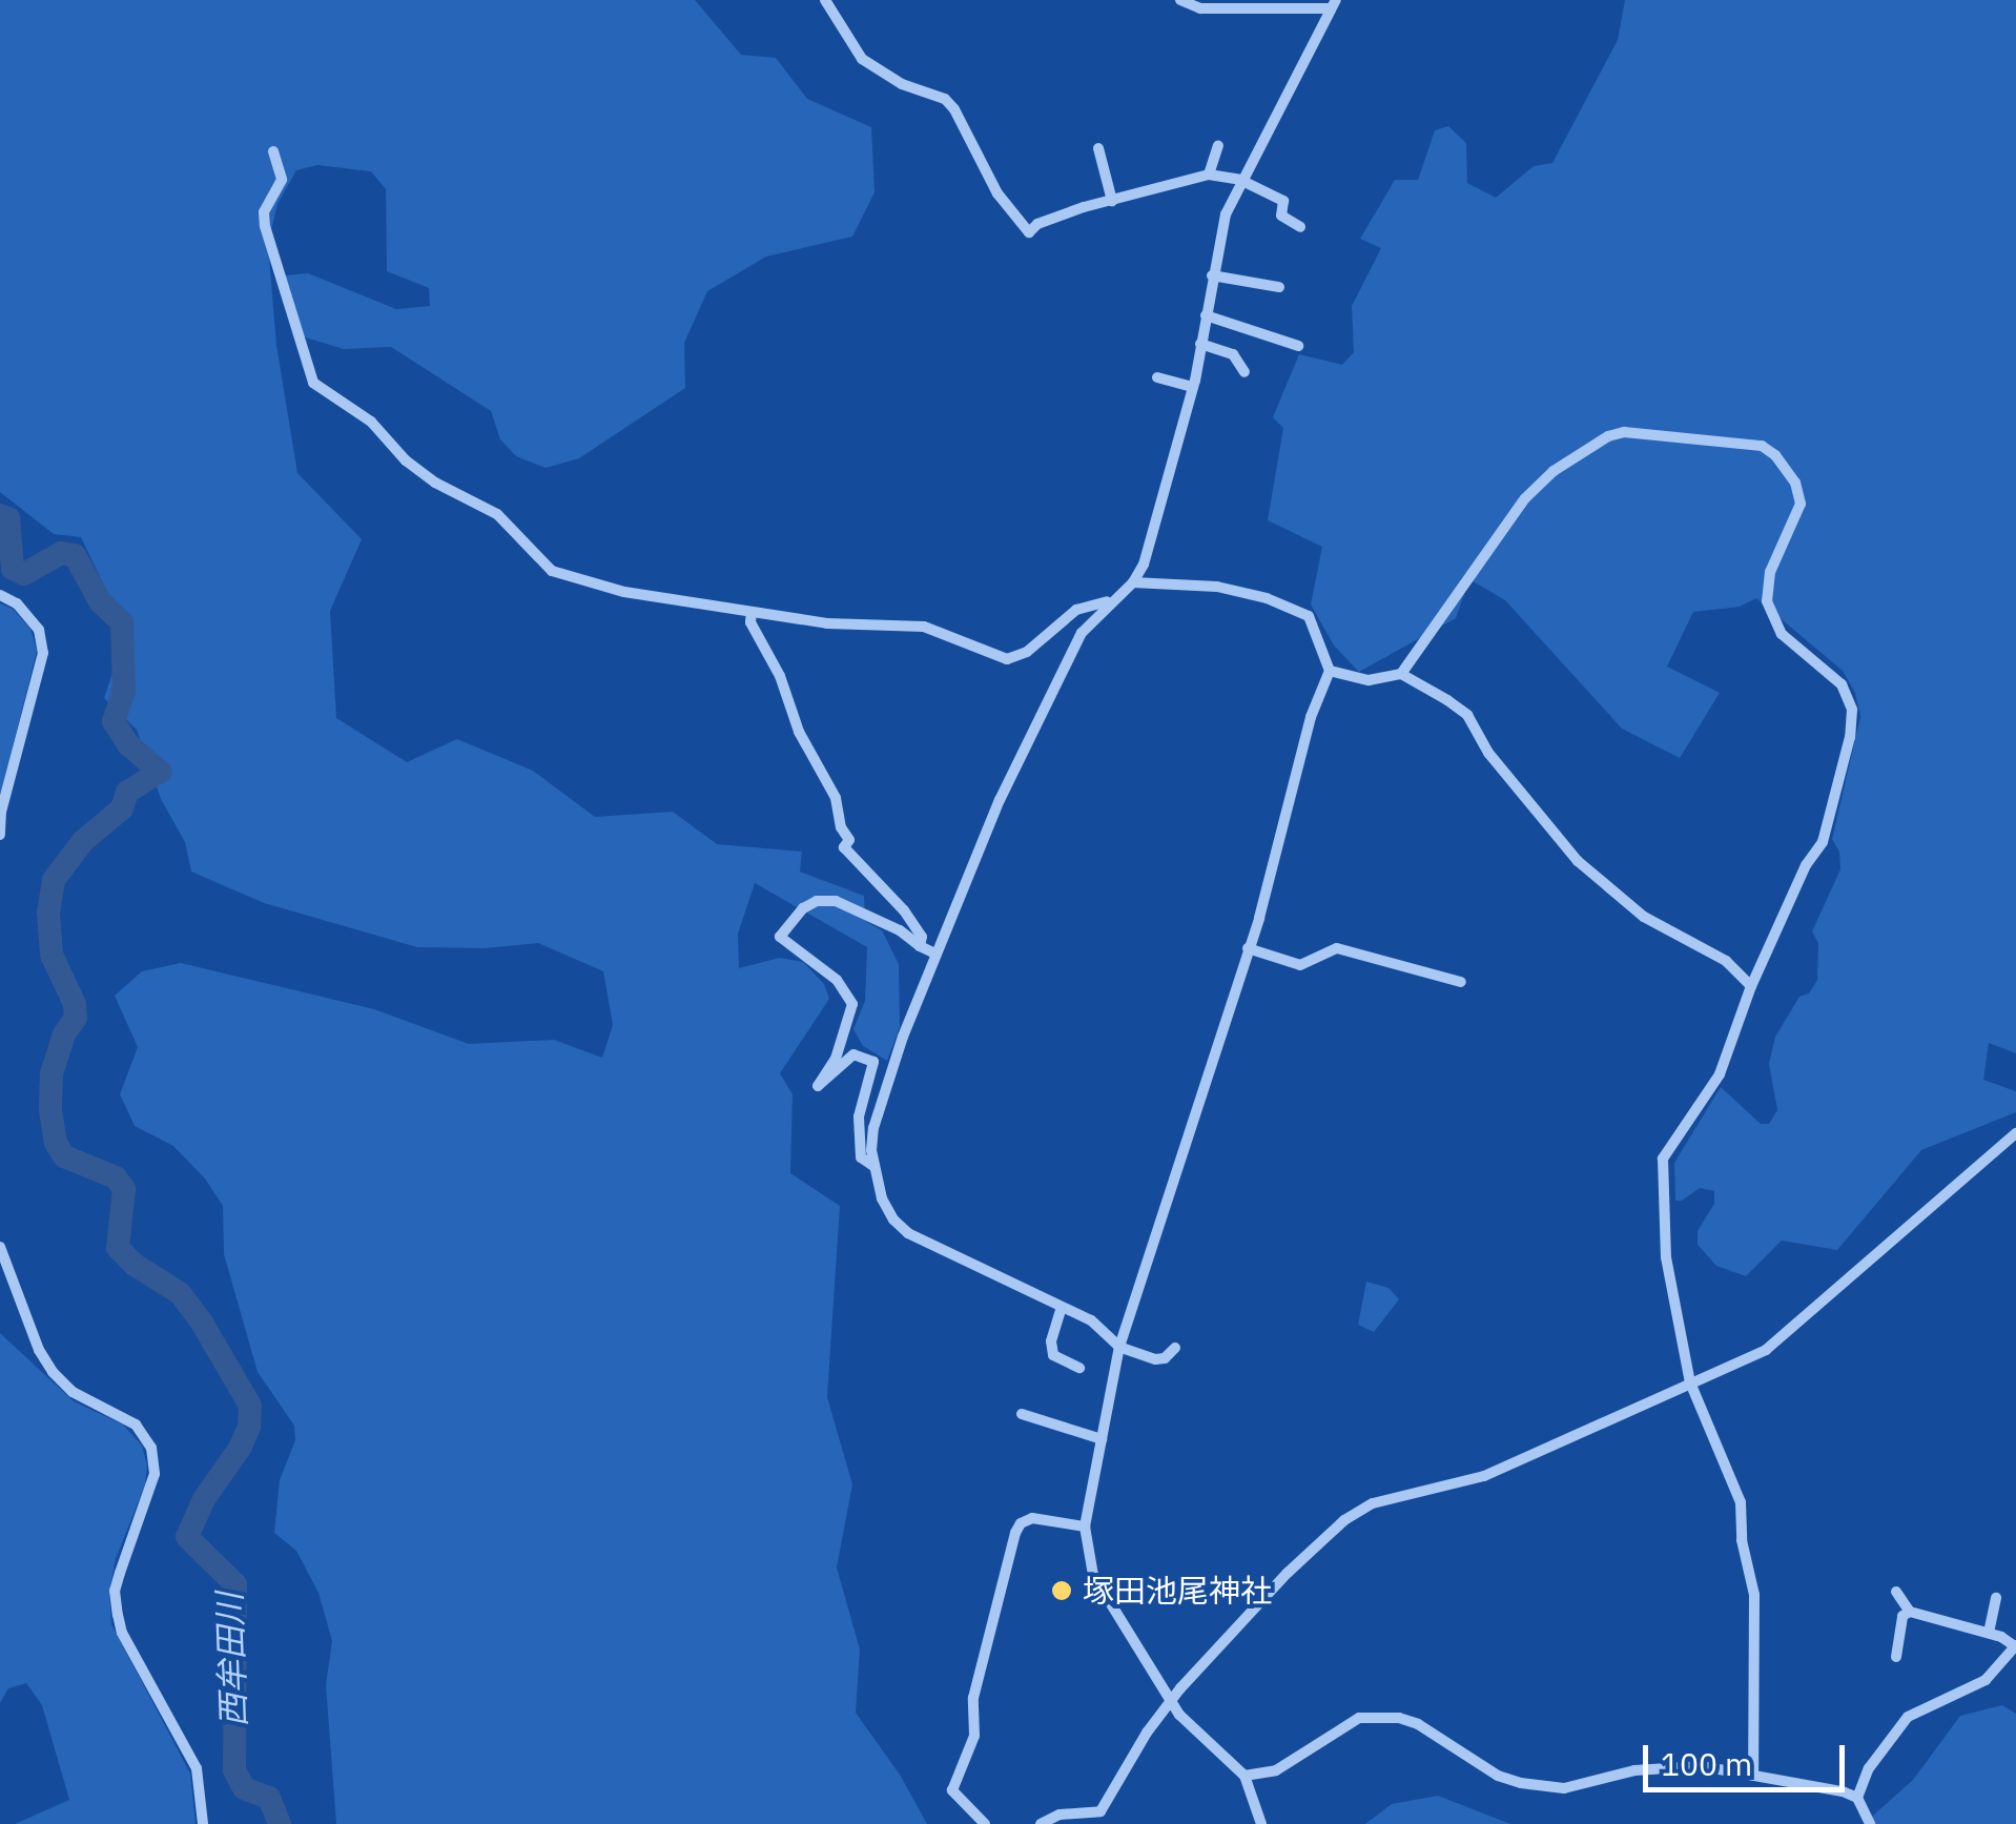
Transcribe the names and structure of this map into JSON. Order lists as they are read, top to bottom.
{
  "water": ["西牟田川"],
  "places": ["塚田池尾神社"],
  "scale_bar": "100 m"
}
